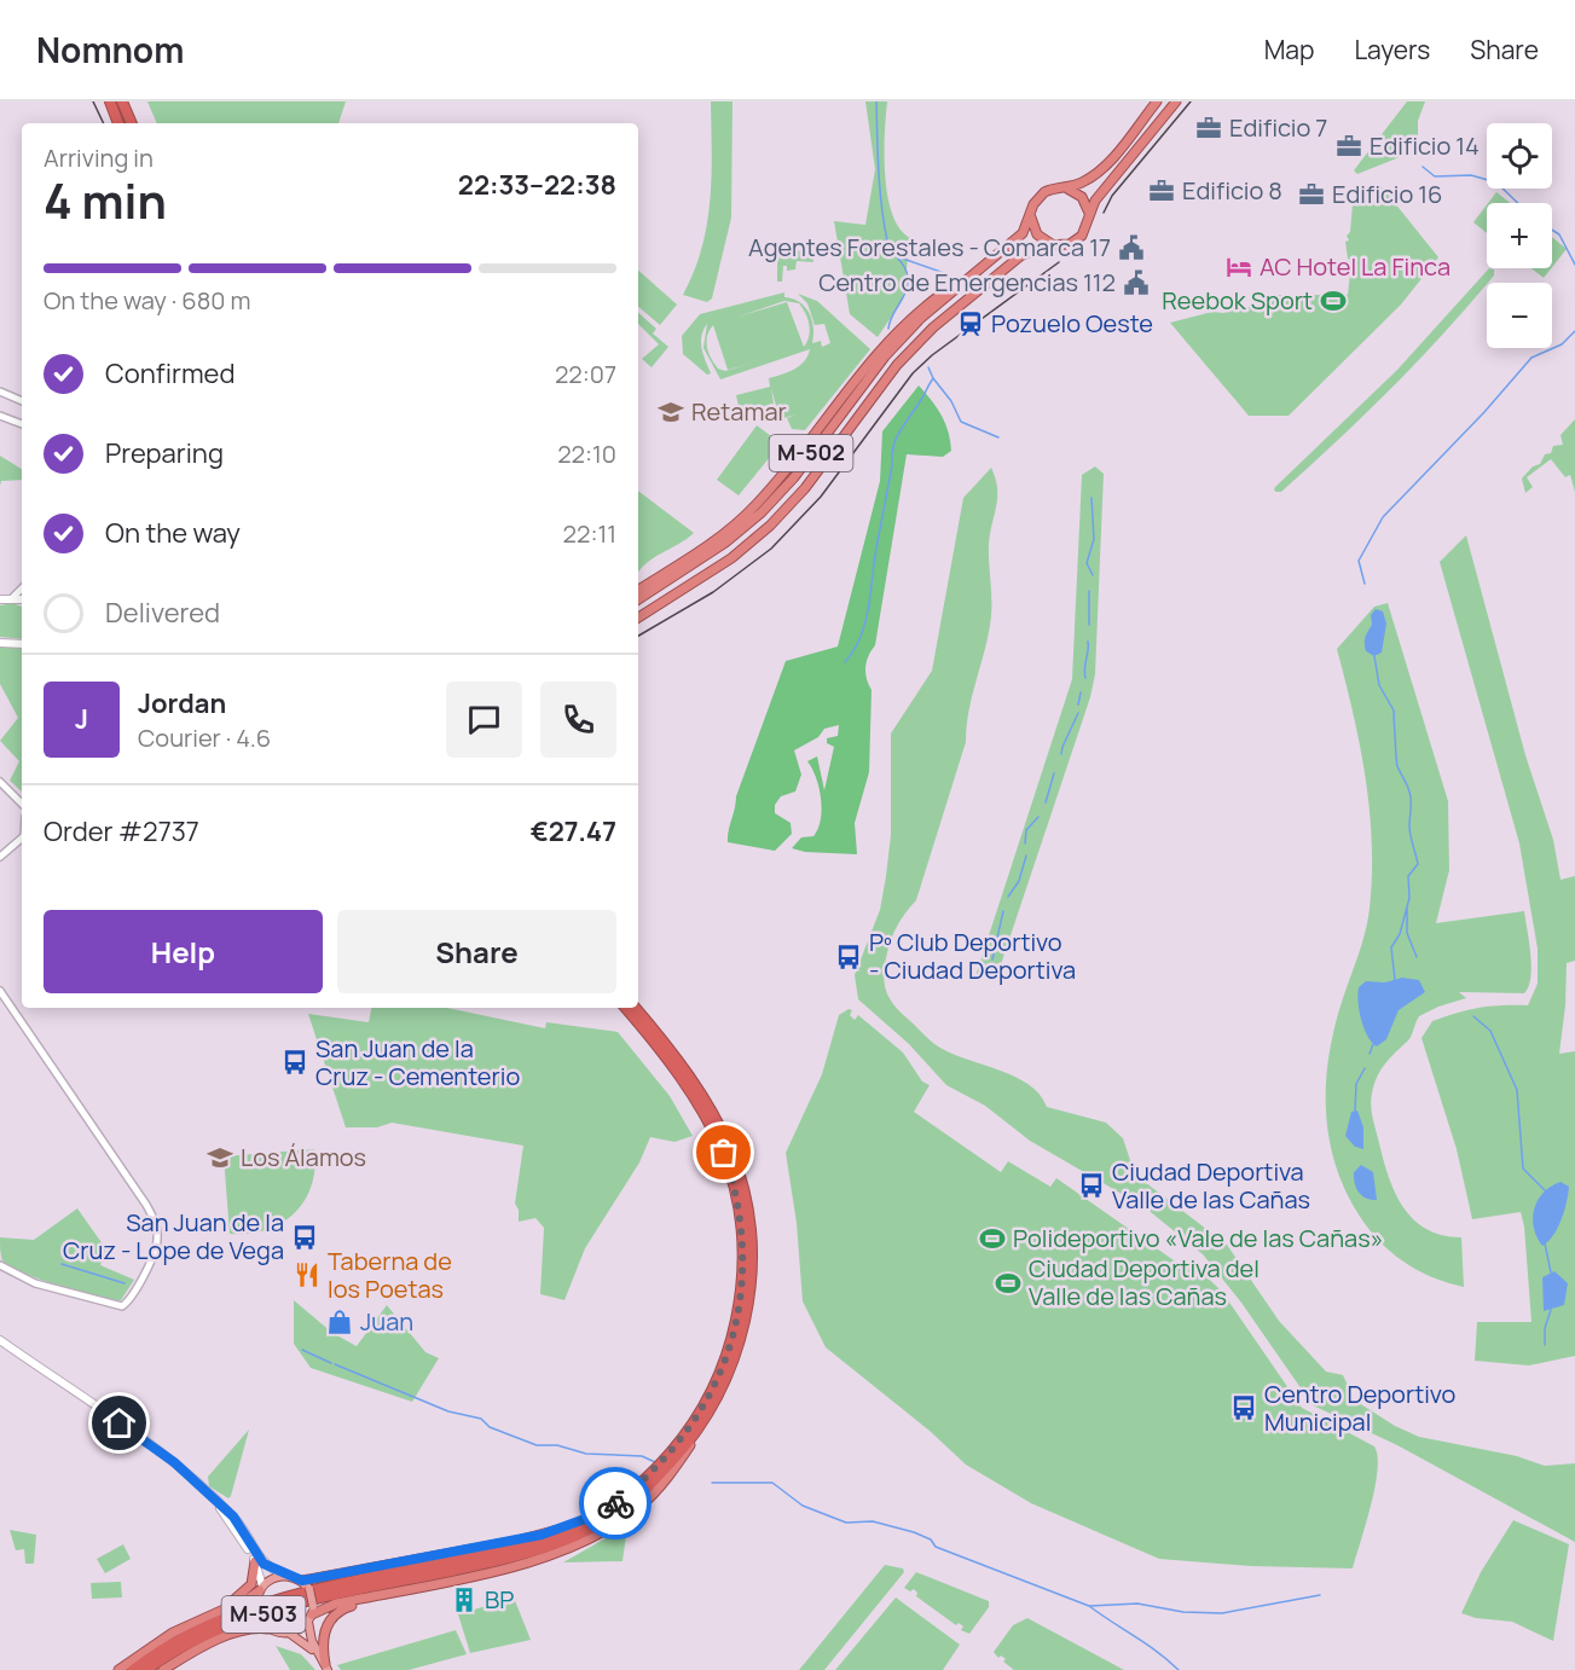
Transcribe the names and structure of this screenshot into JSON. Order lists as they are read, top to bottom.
{
  "streets": {
    "highway": ["M-502", "M-503"]
  },
  "places": {
    "office": [
      "Edificio 7",
      "Edificio 14",
      "Edificio 8",
      "Edificio 16"
    ],
    "public building": ["Agentes Forestales - Comarca 17", "Centro de Emergencias 112"],
    "hotel": ["AC Hotel La Finca"],
    "sports": ["Reebok Sport", "Polideportivo «Vale de las Cañas»", "Ciudad Deportiva del Valle de las Cañas"],
    "station": ["Pozuelo Oeste"],
    "school or university": ["Retamar", "Los Álamos"],
    "bus stop": [
      "Pº Club Deportivo - Ciudad Deportiva",
      "San Juan de la Cruz - Cementerio",
      "Ciudad Deportiva Valle de las Cañas",
      "San Juan de la Cruz - Lope de Vega",
      "Centro Deportivo Municipal"
    ],
    "restaurant": ["Taberna de los Poetas"],
    "shop": ["Juan"],
    "building": ["BP"]
  },
  "page": {
    "header": "Nomnom",
    "nav": ["Map", "Layers", "Share"],
    "map_buttons": ["+", "−"],
    "heading": ["4 min", "Arriving in", "22:33–22:38"],
    "panel": [
      "Jordan",
      "Courier · 4.6",
      "Order #2737",
      "€27.47"
    ],
    "bar": "On the way · 680 m",
    "list": [
      ["Confirmed", "22:07"],
      ["Preparing", "22:10"],
      ["On the way", "22:11"],
      "Delivered"
    ],
    "round": "J",
    "buttons": ["Help", "Share"]
  }
}
